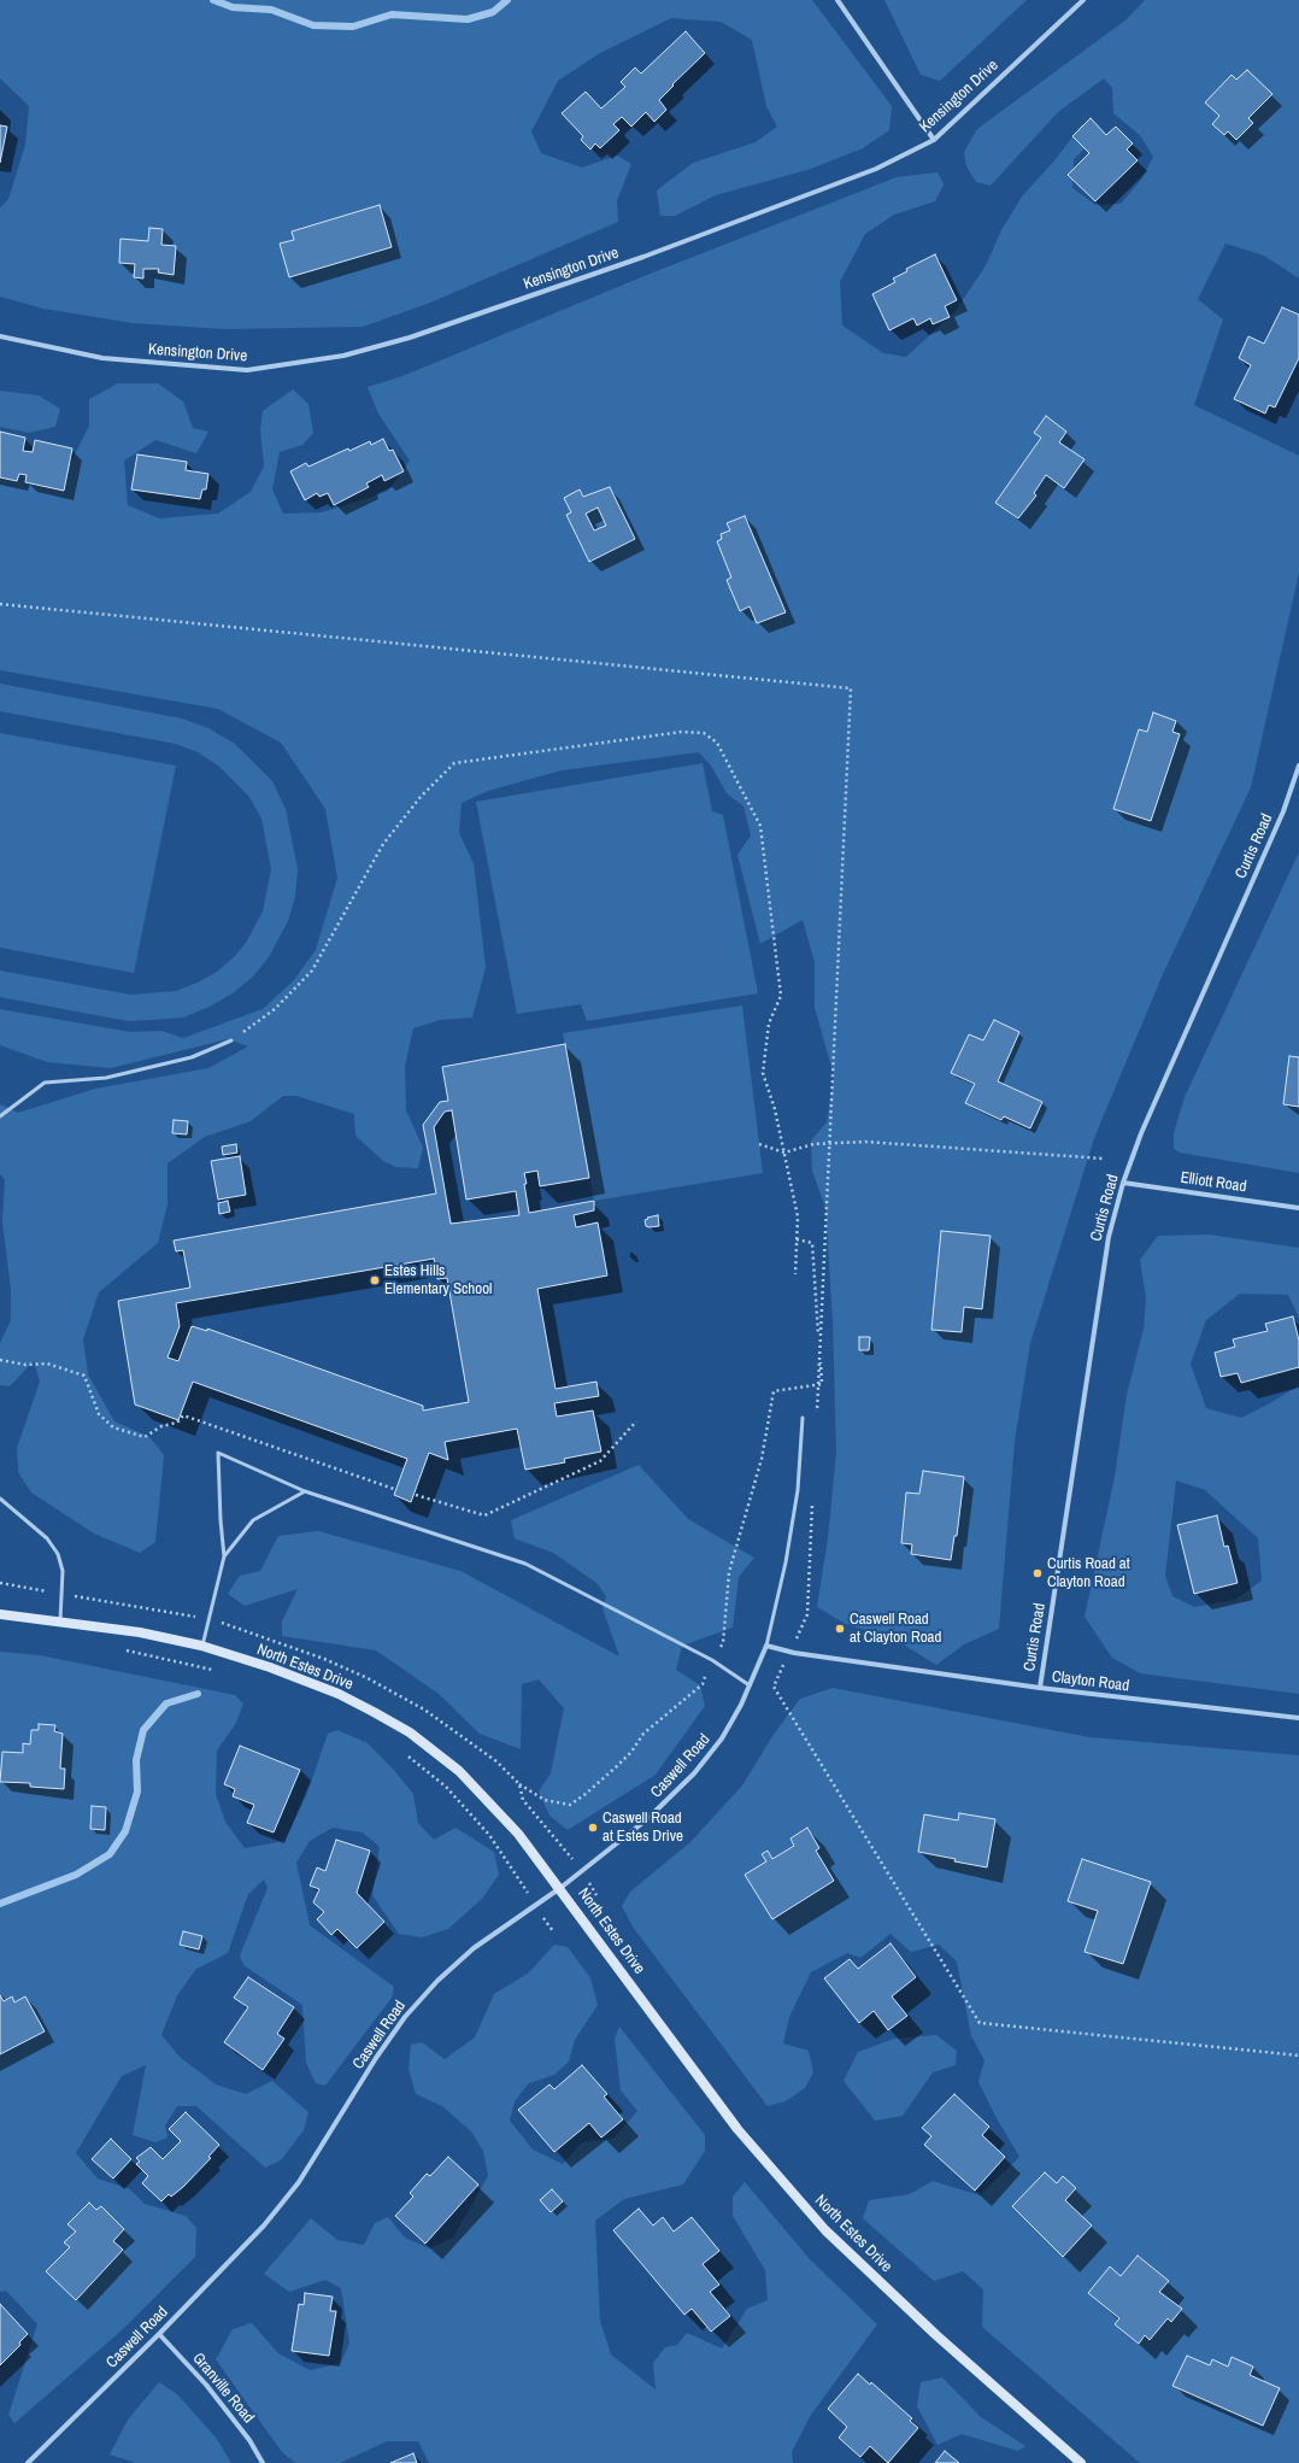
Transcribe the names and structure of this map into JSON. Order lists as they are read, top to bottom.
{
  "streets": {
    "main road": ["North Estes Drive"],
    "street": [
      "Kensington Drive",
      "Curtis Road",
      "Elliott Road",
      "Clayton Road",
      "Caswell Road",
      "Granville Road"
    ]
  },
  "crossings": [
    ["Curtis Road", "Elliott Road"],
    ["Curtis Road", "Clayton Road"],
    ["North Estes Drive", "Caswell Road"],
    ["Clayton Road", "Caswell Road"],
    ["Caswell Road", "Granville Road"]
  ],
  "places": [
    "Estes Hills Elementary School",
    "Curtis Road at Clayton Road",
    "Caswell Road at Clayton Road",
    "Caswell Road at Estes Drive"
  ]
}
